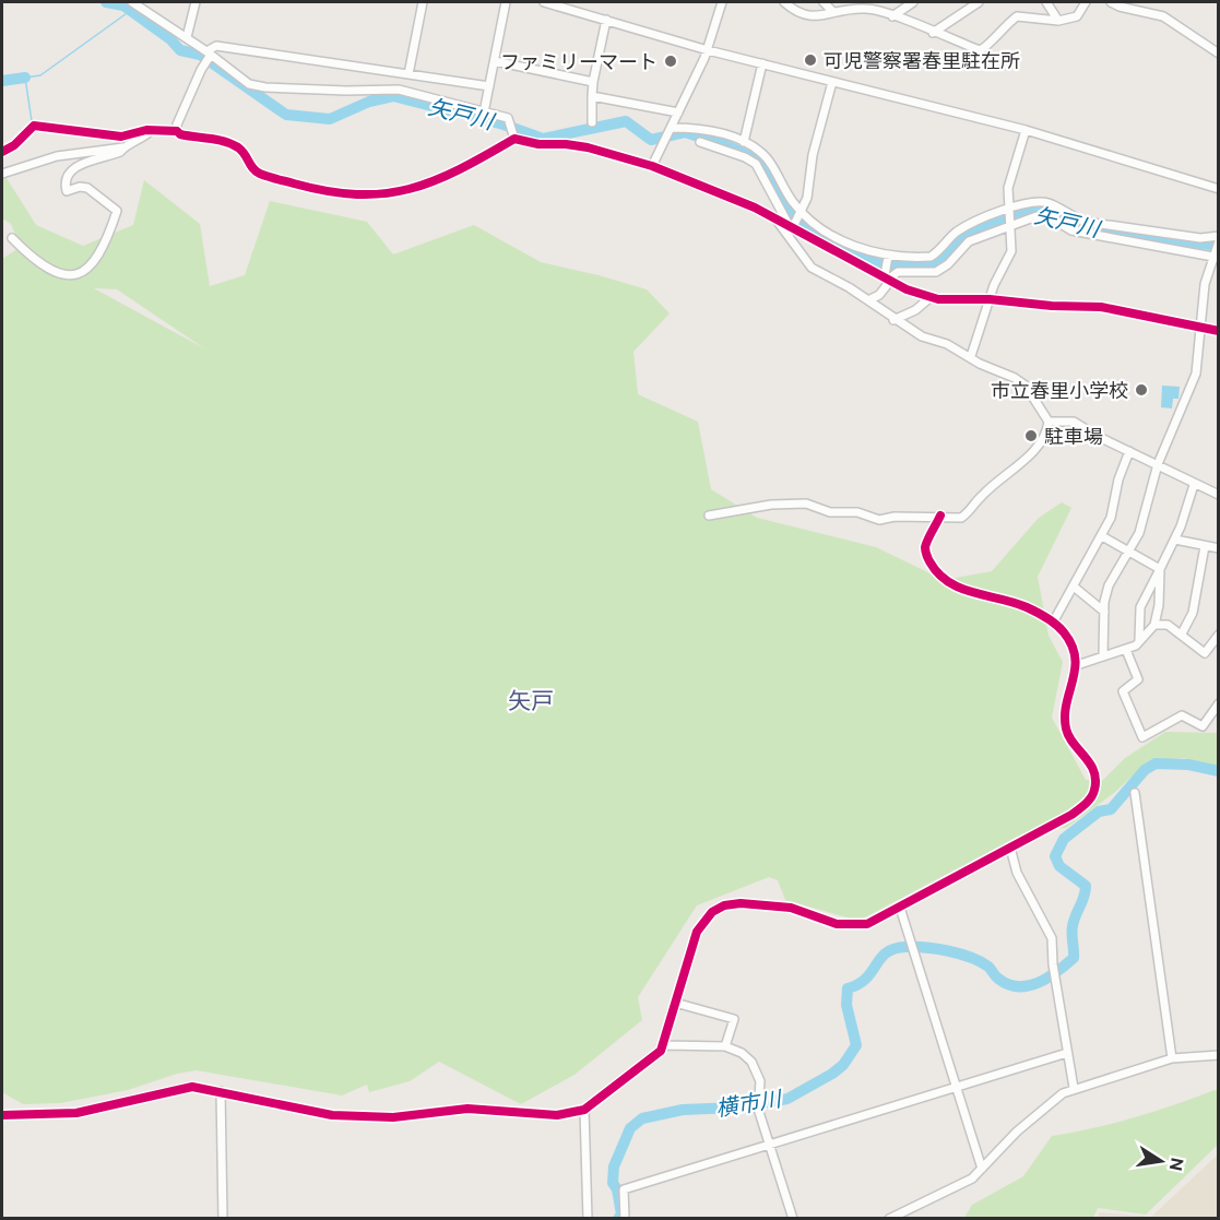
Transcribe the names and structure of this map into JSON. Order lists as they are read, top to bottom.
{
  "districts": ["矢戸"],
  "water": ["矢戸川", "横市川"],
  "places": [
    "可児警察署春里駐在所",
    "ファミリーマート",
    "市立春里小学校",
    "駐車場"
  ],
  "north": "right"
}
